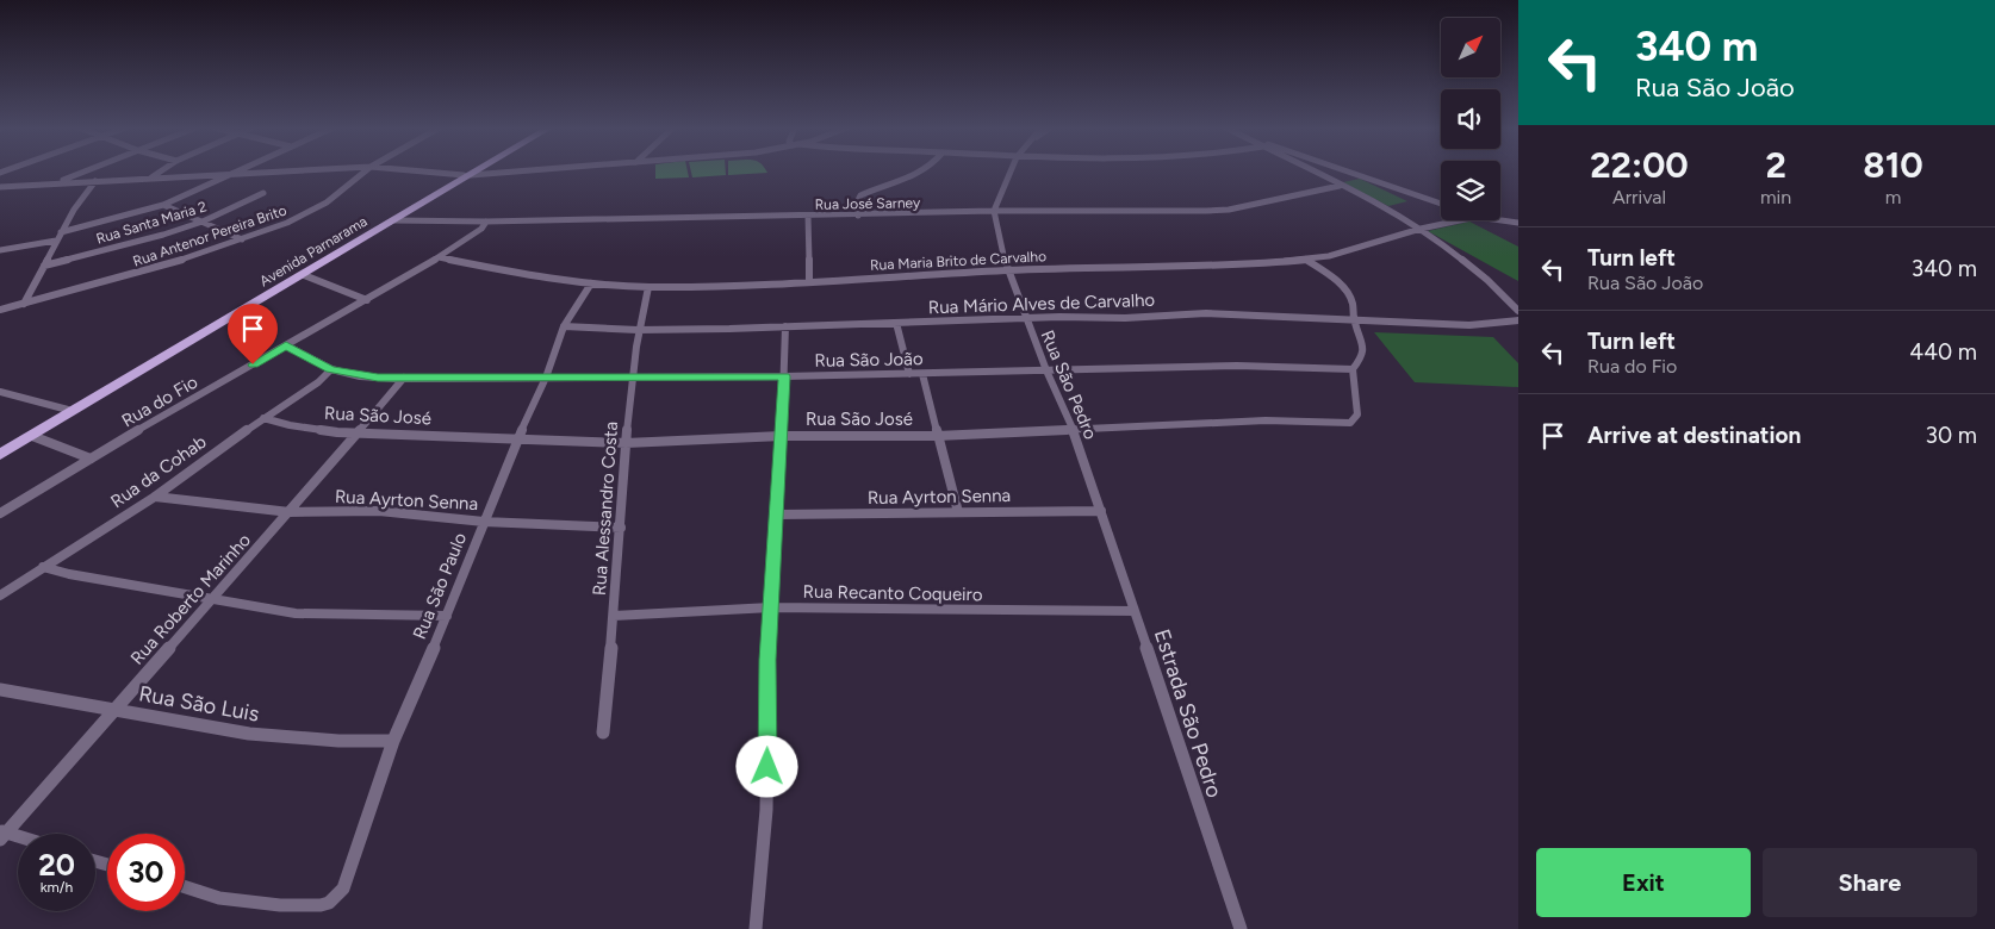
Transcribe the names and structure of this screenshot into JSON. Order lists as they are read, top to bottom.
{
  "streets": {
    "main road": ["Avenida Parnarama"],
    "street": [
      "Rua José Sarney",
      "Rua Santa Maria 2",
      "Rua Antenor Pereira Brito",
      "Rua Maria Brito de Carvalho",
      "Rua Mário Alves de Carvalho",
      "Rua São João",
      "Rua São Pedro",
      "Rua do Fio",
      "Rua São José",
      "Rua da Cohab",
      "Rua Ayrton Senna",
      "Rua Alessandro Costa",
      "Rua São Paulo",
      "Rua Recanto Coqueiro",
      "Rua Roberto Marinho",
      "Rua São Luis",
      "Estrada São Pedro"
    ]
  },
  "crossings": [
    ["Rua José Sarney", "Avenida Parnarama"],
    ["Rua José Sarney", "Rua São Pedro"],
    ["Rua José Sarney", "Rua do Fio"],
    ["Rua Maria Brito de Carvalho", "Rua São Pedro"],
    ["Rua Maria Brito de Carvalho", "Rua do Fio"],
    ["Rua Maria Brito de Carvalho", "Rua Alessandro Costa"],
    ["Rua Maria Brito de Carvalho", "Rua São Paulo"],
    ["Rua Mário Alves de Carvalho", "Rua São Pedro"],
    ["Rua Mário Alves de Carvalho", "Rua Alessandro Costa"],
    ["Rua Mário Alves de Carvalho", "Rua São Paulo"],
    ["Rua São João", "Rua São Pedro"],
    ["Rua São João", "Rua do Fio"],
    ["Rua São João", "Rua São José"],
    ["Rua São João", "Rua da Cohab"],
    ["Rua São João", "Rua Alessandro Costa"],
    ["Rua São João", "Rua São Paulo"],
    ["Rua São João", "Rua Roberto Marinho"],
    ["Rua São Pedro", "Rua São José"],
    ["Rua São Pedro", "Rua Ayrton Senna"],
    ["Rua São Pedro", "Estrada São Pedro"],
    ["Rua São José", "Rua da Cohab"],
    ["Rua São José", "Rua Alessandro Costa"],
    ["Rua São José", "Rua São Paulo"],
    ["Rua São José", "Rua Roberto Marinho"],
    ["Rua da Cohab", "Rua Ayrton Senna"],
    ["Rua Ayrton Senna", "Rua Alessandro Costa"],
    ["Rua Ayrton Senna", "Rua São Paulo"],
    ["Rua Ayrton Senna", "Rua Roberto Marinho"],
    ["Rua Ayrton Senna", "Estrada São Pedro"],
    ["Rua Alessandro Costa", "Rua Recanto Coqueiro"],
    ["Rua São Paulo", "Rua São Luis"],
    ["Rua Recanto Coqueiro", "Estrada São Pedro"],
    ["Rua Roberto Marinho", "Rua São Luis"]
  ],
  "north": "top right",
  "page": {
    "turn": ["340 m", "Rua São João"],
    "eta": [
      "22:00",
      "Arrival",
      "2",
      "min",
      "810",
      "m"
    ],
    "list": [
      {
        "name": "Turn left",
        "note": "Rua São João",
        "value": "340 m"
      },
      {
        "name": "Turn left",
        "note": "Rua do Fio",
        "value": "440 m"
      },
      {
        "name": "Arrive at destination",
        "value": "30 m"
      }
    ],
    "speed": "20 km/h",
    "limit": "30",
    "buttons": ["Exit", "Share"]
  }
}
